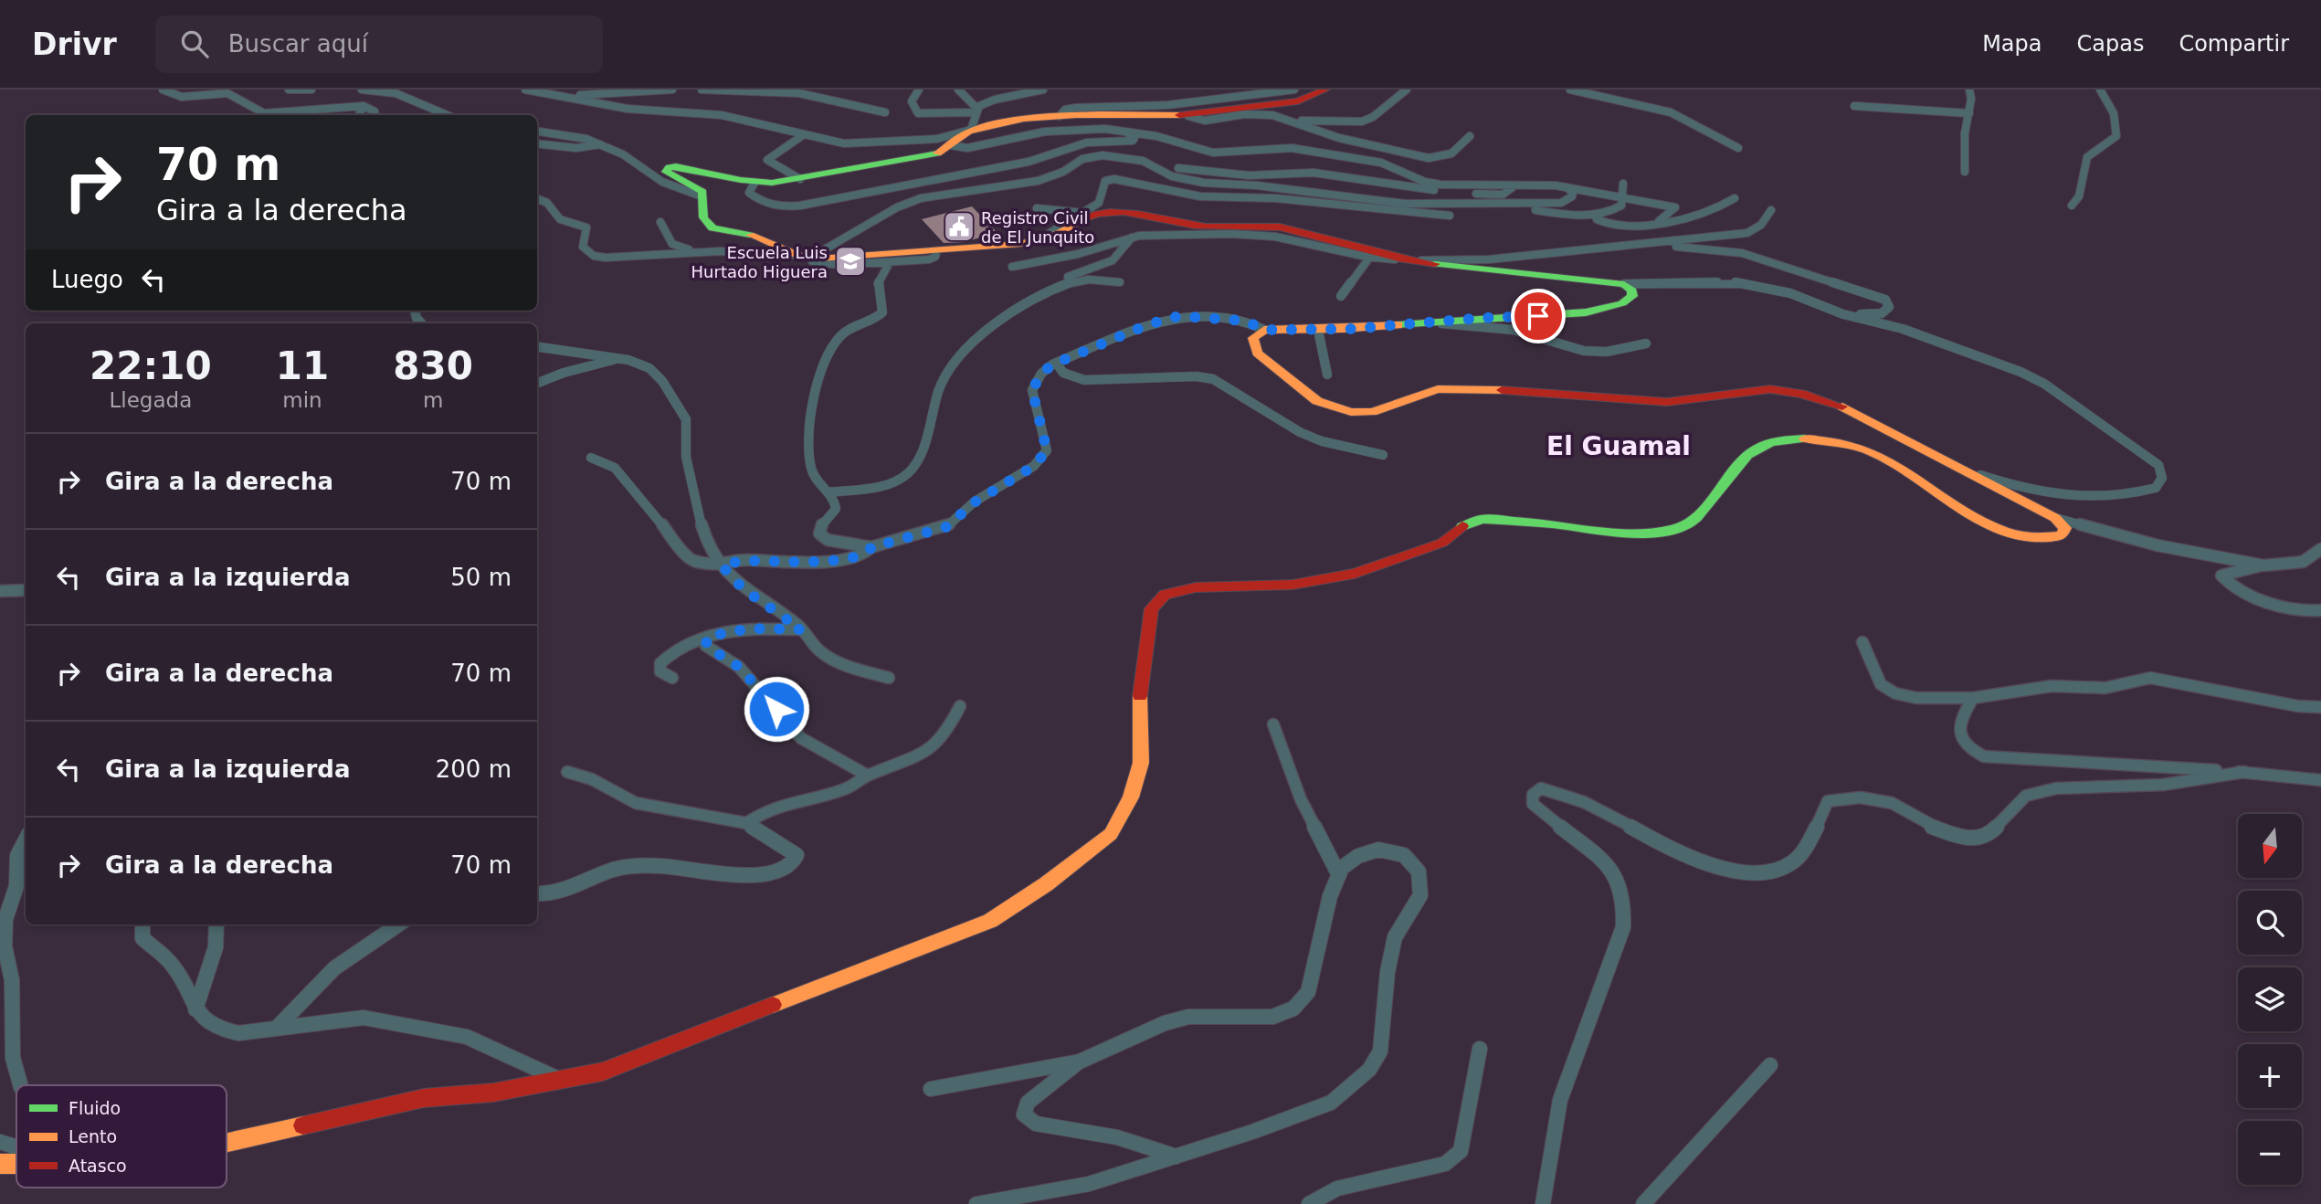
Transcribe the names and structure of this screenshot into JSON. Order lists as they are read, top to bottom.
{
  "districts": ["El Guamal"],
  "places": {
    "public building": ["Registro Civil de El Junquito"],
    "school or university": ["Escuela Luis Hurtado Higuera"]
  },
  "legend": ["Fluido", "Lento", "Atasco"],
  "north": "bottom",
  "page": {
    "header": "Drivr",
    "search": "Buscar aquí",
    "nav": ["Mapa", "Capas", "Compartir"],
    "turn": ["70 m", "Gira a la derecha"],
    "then": "Luego",
    "eta": [
      "22:10",
      "Llegada",
      "11",
      "min",
      "830",
      "m"
    ],
    "list": [
      {
        "name": "Gira a la derecha",
        "value": "70 m"
      },
      {
        "name": "Gira a la izquierda",
        "value": "50 m"
      },
      {
        "name": "Gira a la derecha",
        "value": "70 m"
      },
      {
        "name": "Gira a la izquierda",
        "value": "200 m"
      },
      {
        "name": "Gira a la derecha",
        "value": "70 m"
      }
    ],
    "map_buttons": ["+", "−"]
  }
}
